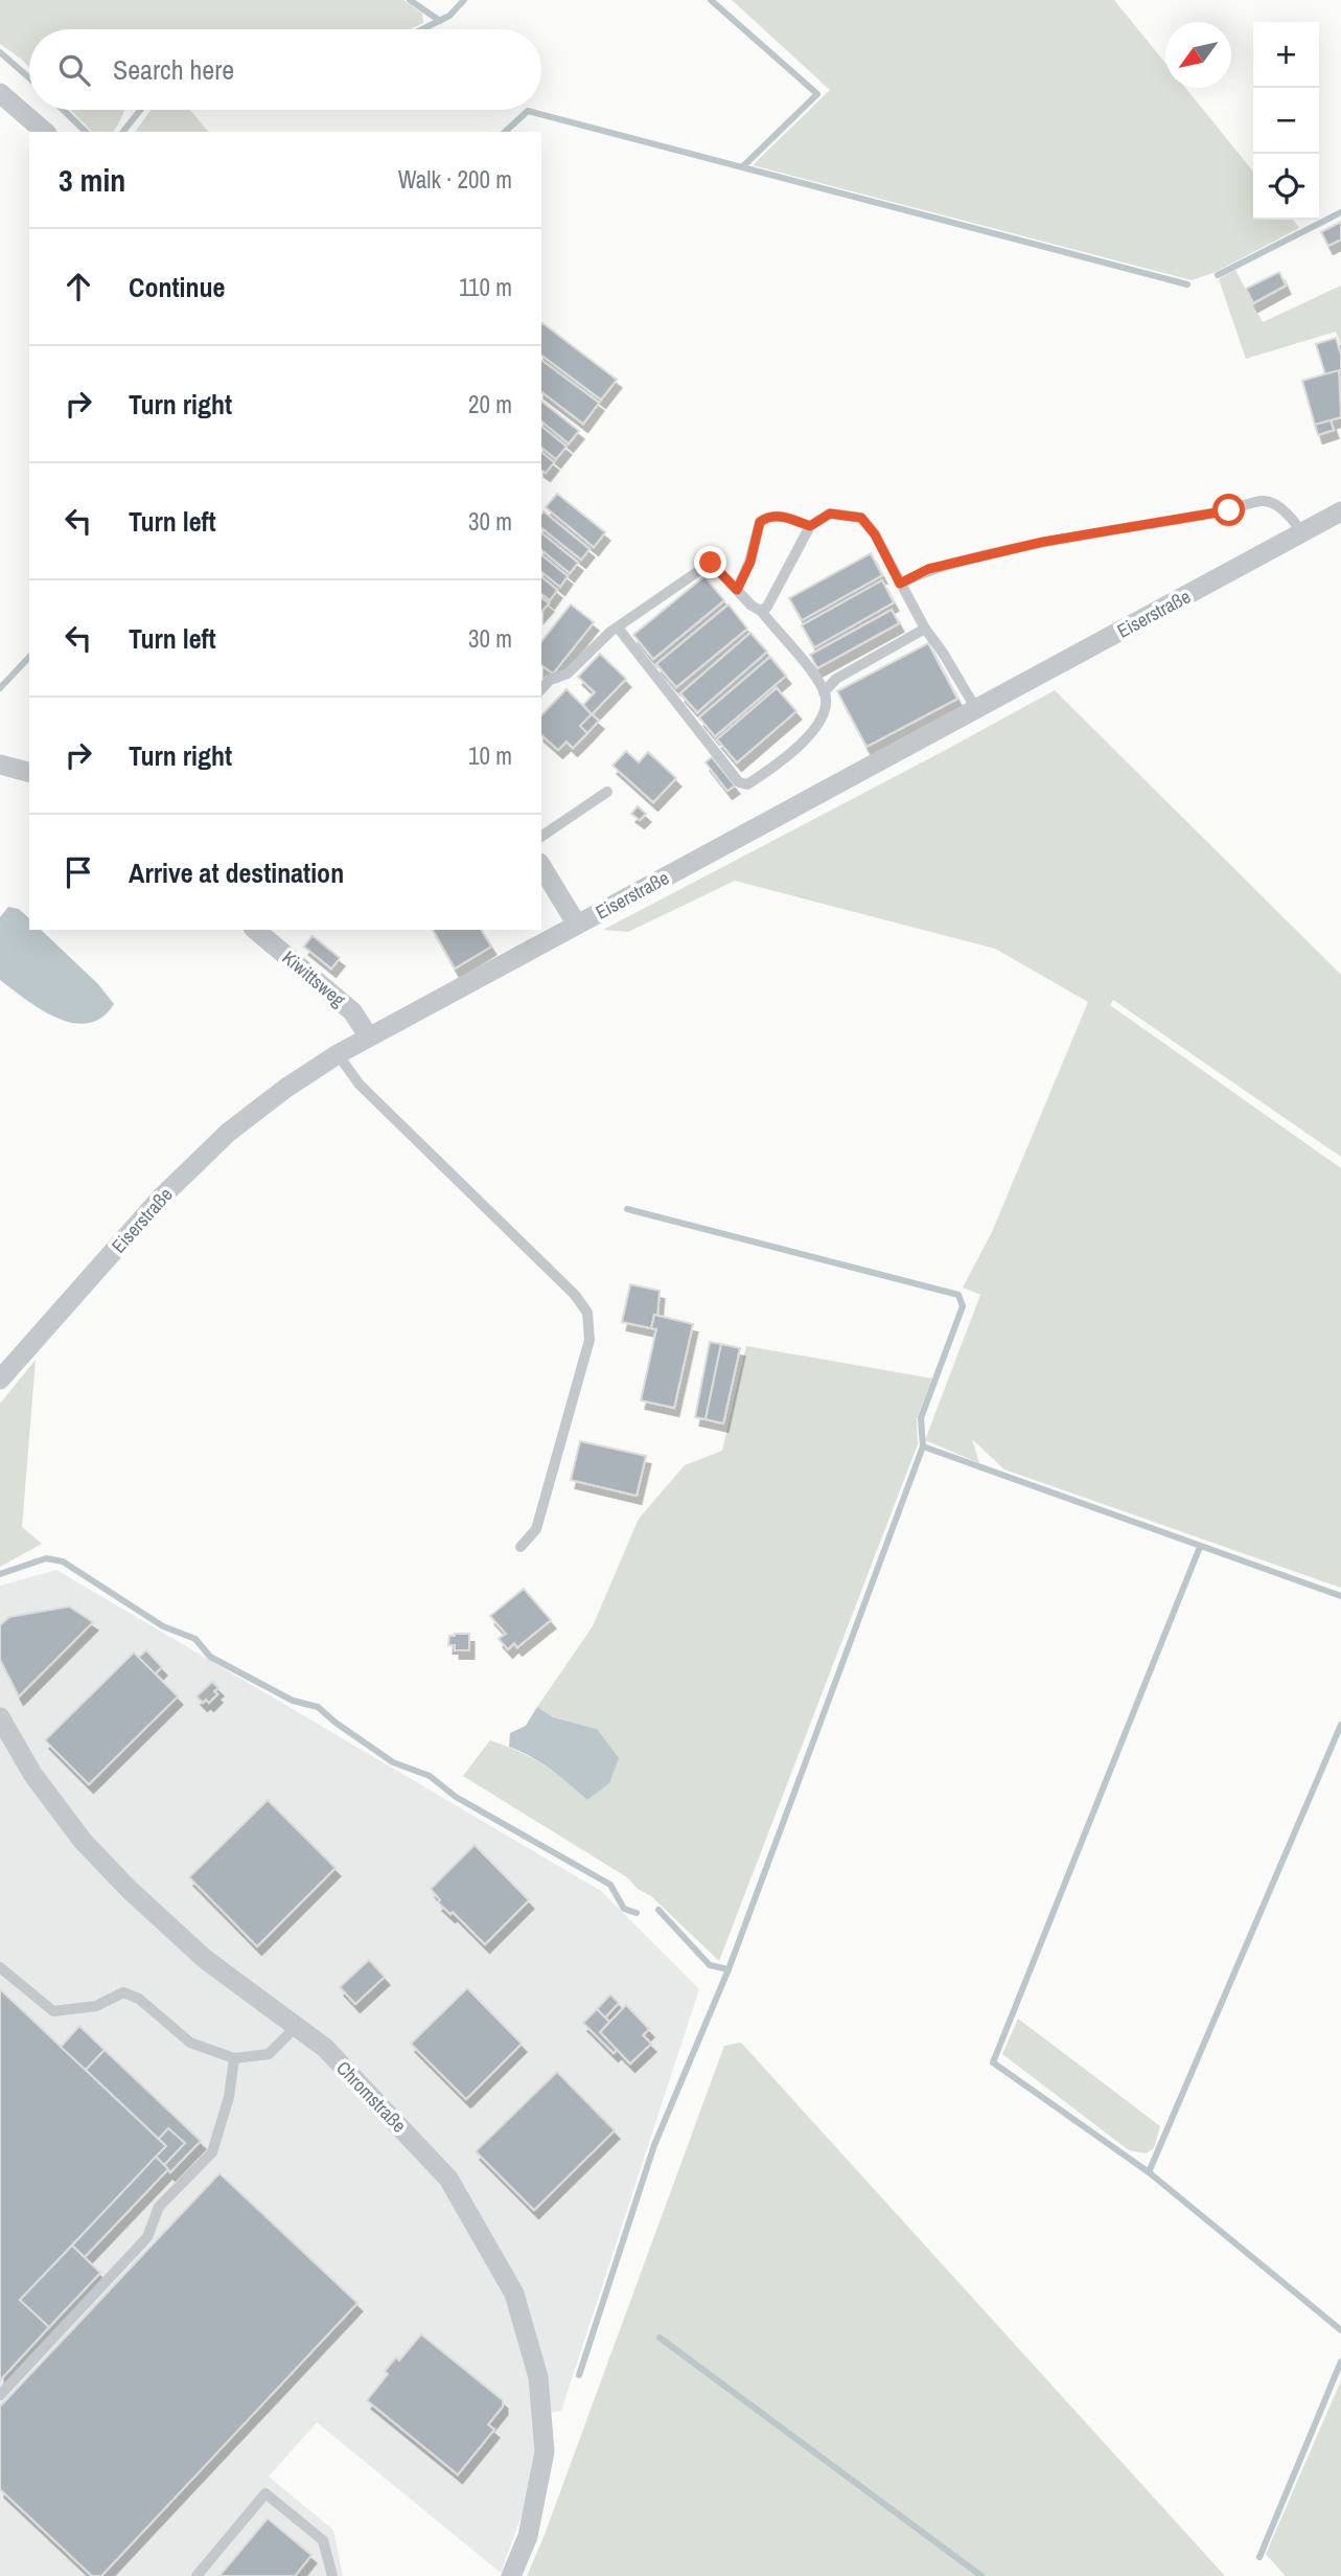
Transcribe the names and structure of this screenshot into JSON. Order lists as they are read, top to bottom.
{
  "streets": {
    "street": ["Eiserstraße", "Kiwittsweg", "Chromstraße"]
  },
  "crossings": [
    ["Eiserstraße", "Kiwittsweg"]
  ],
  "north": "bottom left",
  "page": {
    "map_buttons": ["+", "−"],
    "search": "Search here",
    "heading": ["3 min", "Walk · 200 m"],
    "list": [
      ["Continue", "110 m"],
      ["Turn right", "20 m"],
      ["Turn left", "30 m"],
      ["Turn left", "30 m"],
      ["Turn right", "10 m"],
      "Arrive at destination"
    ]
  }
}
